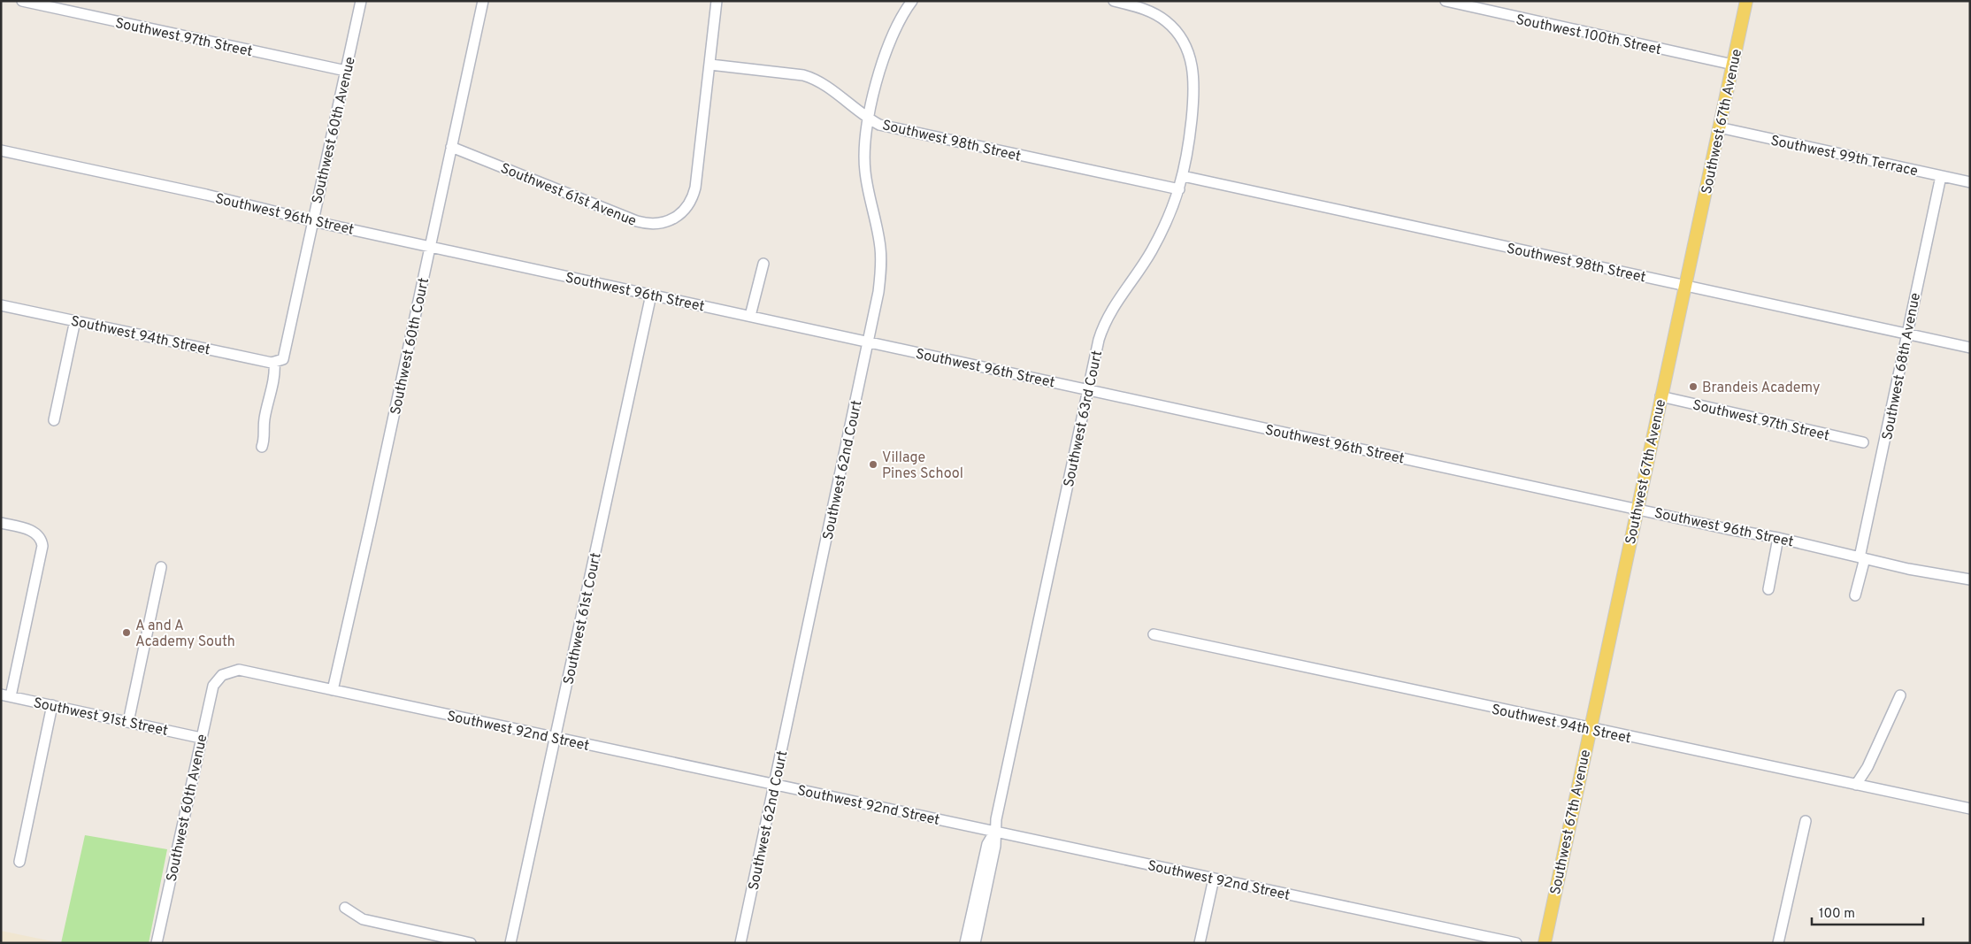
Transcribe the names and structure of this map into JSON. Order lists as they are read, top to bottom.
{
  "streets": {
    "main road": ["Southwest 67th Avenue"],
    "street": [
      "Southwest 100th Street",
      "Southwest 97th Street",
      "Southwest 60th Avenue",
      "Southwest 98th Street",
      "Southwest 99th Terrace",
      "Southwest 61st Avenue",
      "Southwest 96th Street",
      "Southwest 94th Street",
      "Southwest 60th Court",
      "Southwest 68th Avenue",
      "Southwest 63rd Court",
      "Southwest 62nd Court",
      "Southwest 61st Court",
      "Southwest 91st Street",
      "Southwest 92nd Street"
    ]
  },
  "crossings": [
    ["Southwest 100th Street", "Southwest 67th Avenue"],
    ["Southwest 97th Street", "Southwest 67th Avenue"],
    ["Southwest 97th Street", "Southwest 60th Avenue"],
    ["Southwest 67th Avenue", "Southwest 98th Street"],
    ["Southwest 67th Avenue", "Southwest 99th Terrace"],
    ["Southwest 67th Avenue", "Southwest 96th Street"],
    ["Southwest 67th Avenue", "Southwest 94th Street"],
    ["Southwest 60th Avenue", "Southwest 96th Street"],
    ["Southwest 60th Avenue", "Southwest 94th Street"],
    ["Southwest 60th Avenue", "Southwest 91st Street"],
    ["Southwest 60th Avenue", "Southwest 92nd Street"],
    ["Southwest 98th Street", "Southwest 61st Avenue"],
    ["Southwest 98th Street", "Southwest 68th Avenue"],
    ["Southwest 98th Street", "Southwest 63rd Court"],
    ["Southwest 98th Street", "Southwest 62nd Court"],
    ["Southwest 99th Terrace", "Southwest 68th Avenue"],
    ["Southwest 61st Avenue", "Southwest 60th Court"],
    ["Southwest 96th Street", "Southwest 60th Court"],
    ["Southwest 96th Street", "Southwest 68th Avenue"],
    ["Southwest 96th Street", "Southwest 63rd Court"],
    ["Southwest 96th Street", "Southwest 62nd Court"],
    ["Southwest 96th Street", "Southwest 61st Court"],
    ["Southwest 60th Court", "Southwest 92nd Street"],
    ["Southwest 63rd Court", "Southwest 92nd Street"],
    ["Southwest 62nd Court", "Southwest 92nd Street"],
    ["Southwest 61st Court", "Southwest 92nd Street"]
  ],
  "places": ["Brandeis Academy", "Village Pines School", "A and A Academy South"],
  "scale_bar": "100 m"
}
